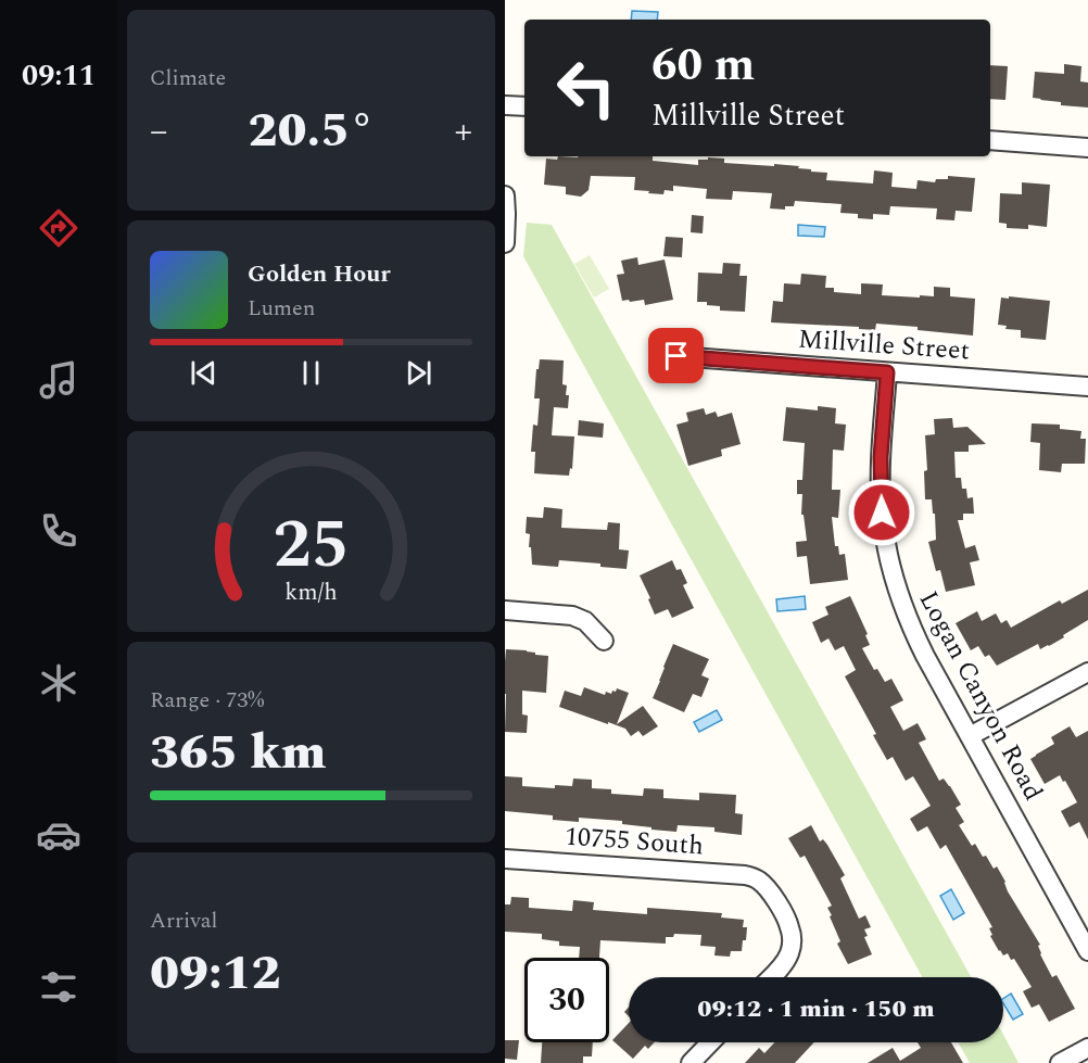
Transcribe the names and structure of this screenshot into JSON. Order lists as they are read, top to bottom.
{
  "streets": {
    "street": ["Millville Street", "Logan Canyon Road", "10755 South"]
  },
  "crossings": [
    ["Millville Street", "Logan Canyon Road"]
  ],
  "page": {
    "tabs": "09:11",
    "tile": [
      "Climate",
      ["Range · 73%", "365 km"],
      ["Arrival", "09:12"]
    ],
    "turn": ["60 m", "Millville Street"],
    "heat": ["−", "20.5°", "+"],
    "song": ["Golden Hour", "Lumen"],
    "limit": "30",
    "trip": "09:12 · 1 min · 150 m",
    "gauge": ["25", "km/h"]
  }
}
